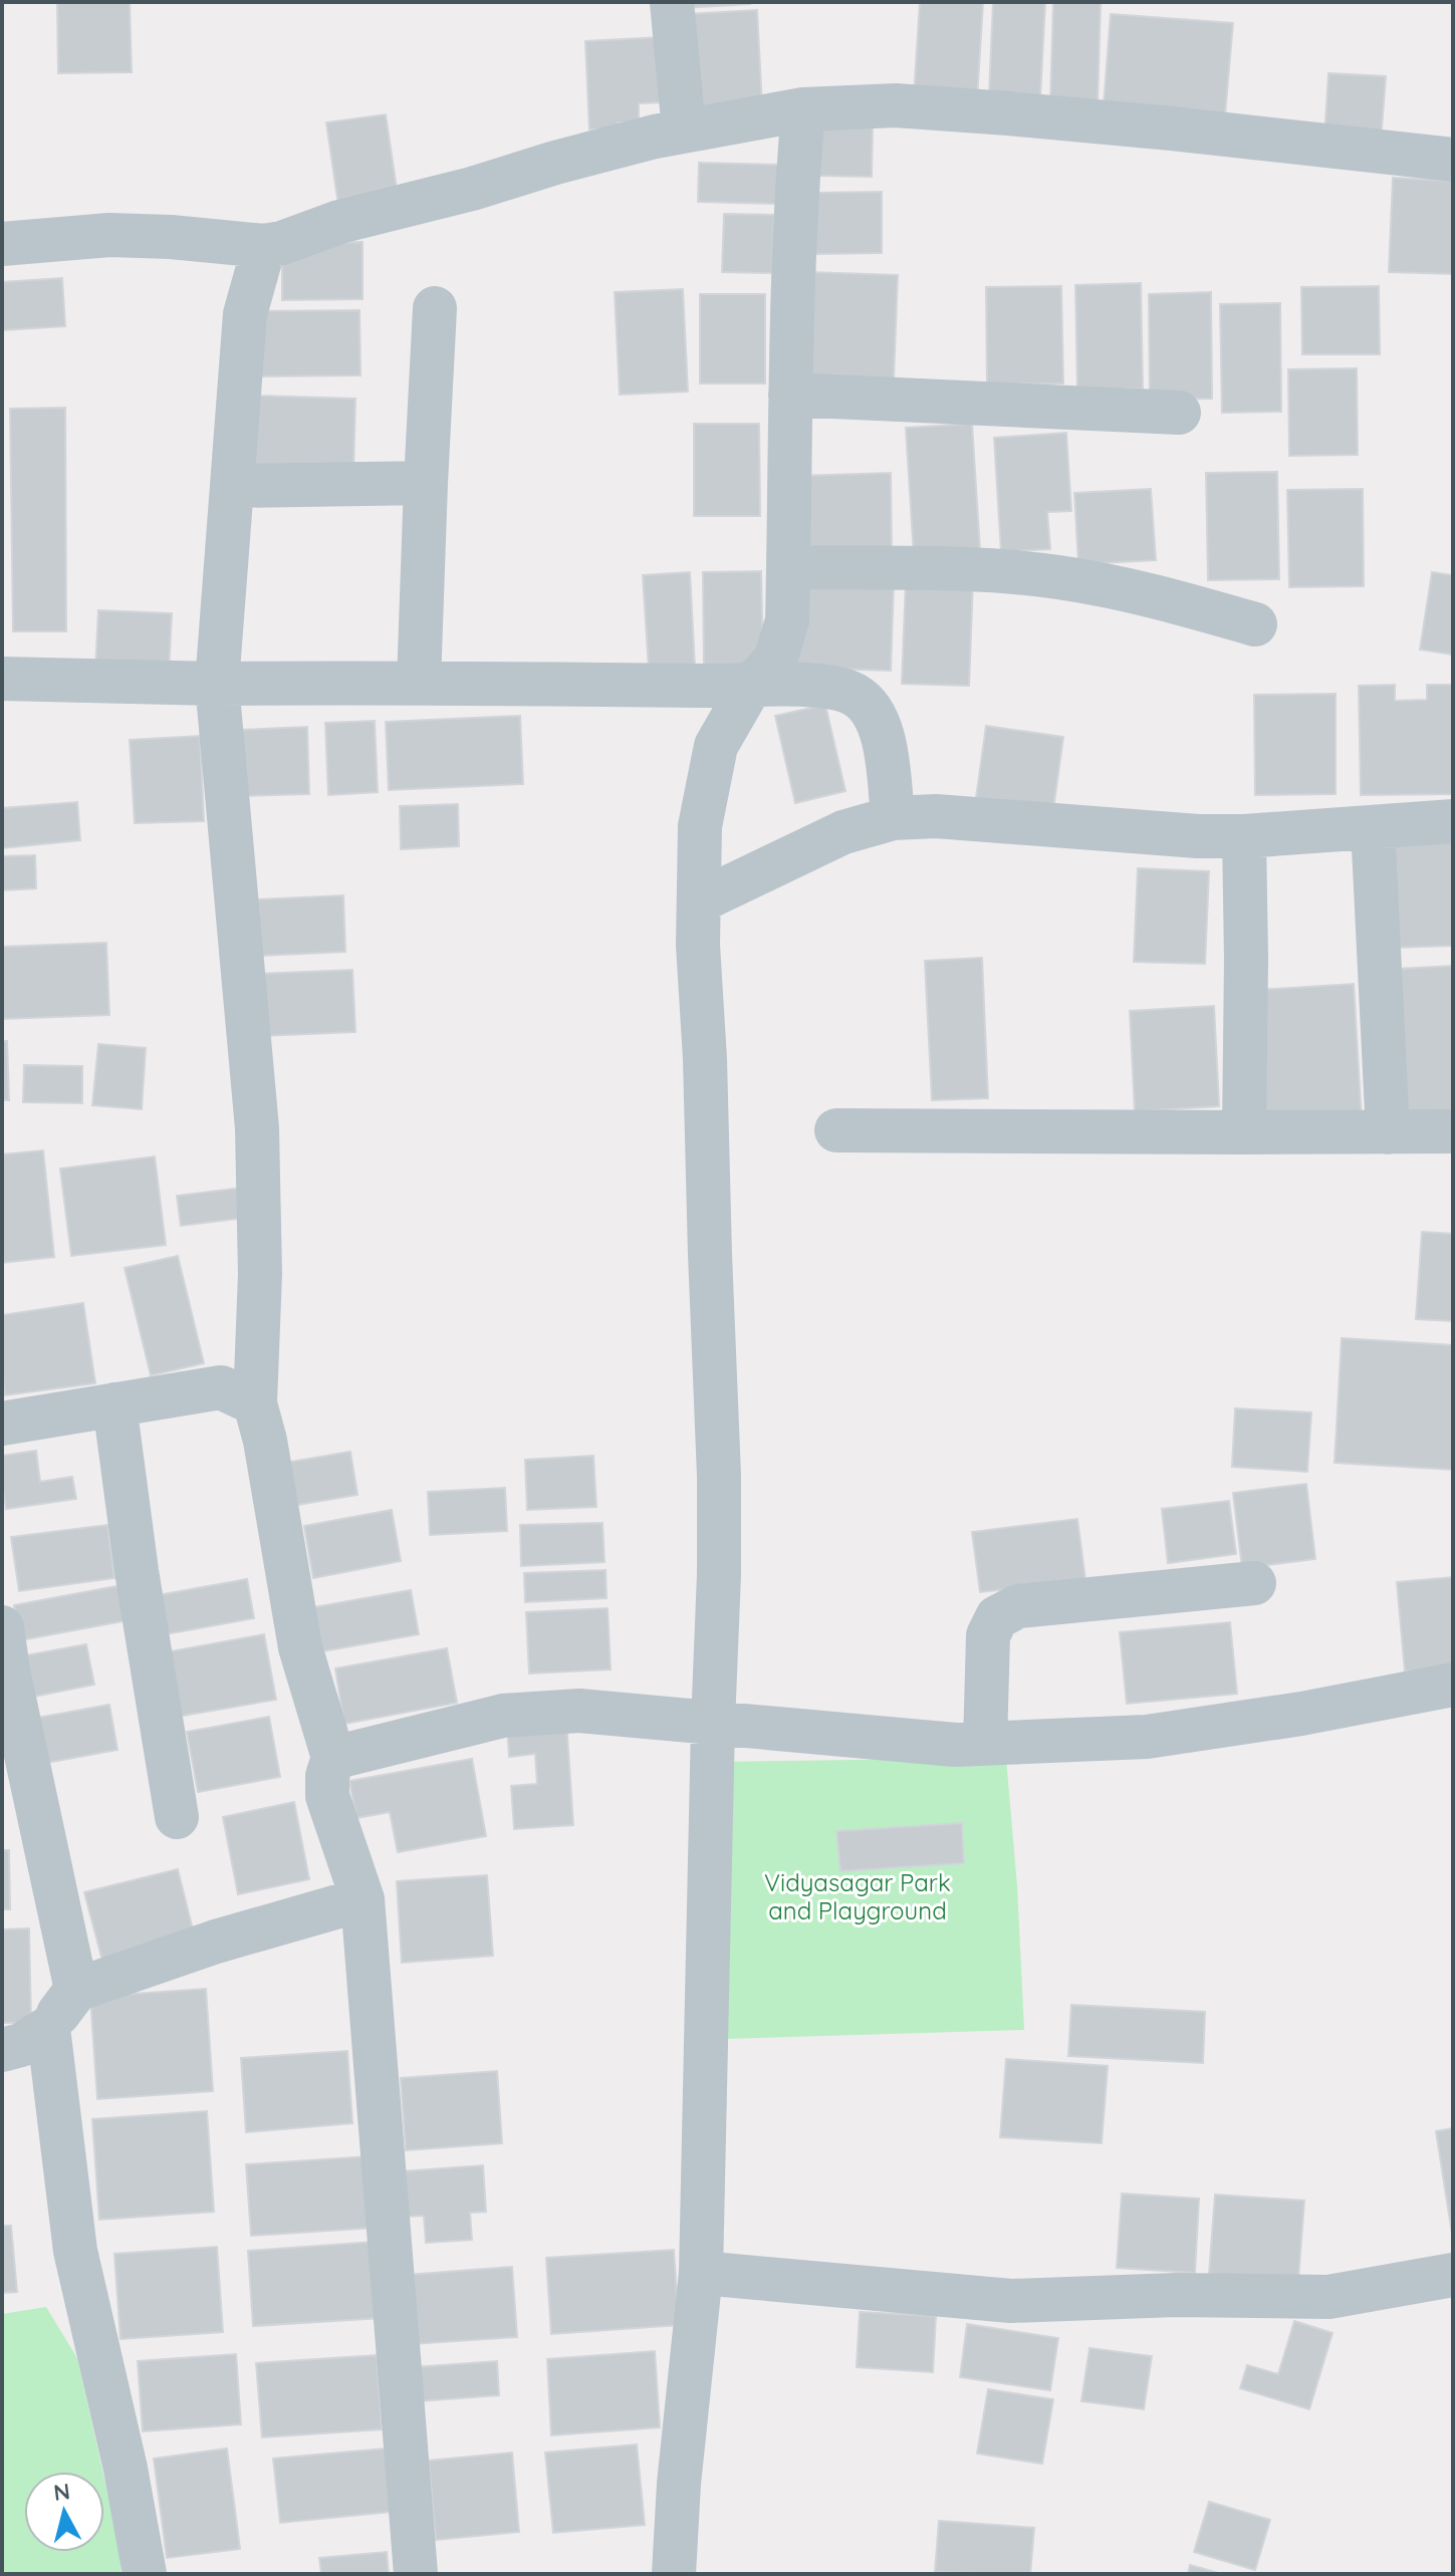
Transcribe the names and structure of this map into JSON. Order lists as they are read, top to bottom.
{
  "parks": ["Vidyasagar Park and Playground"],
  "north": "top"
}
